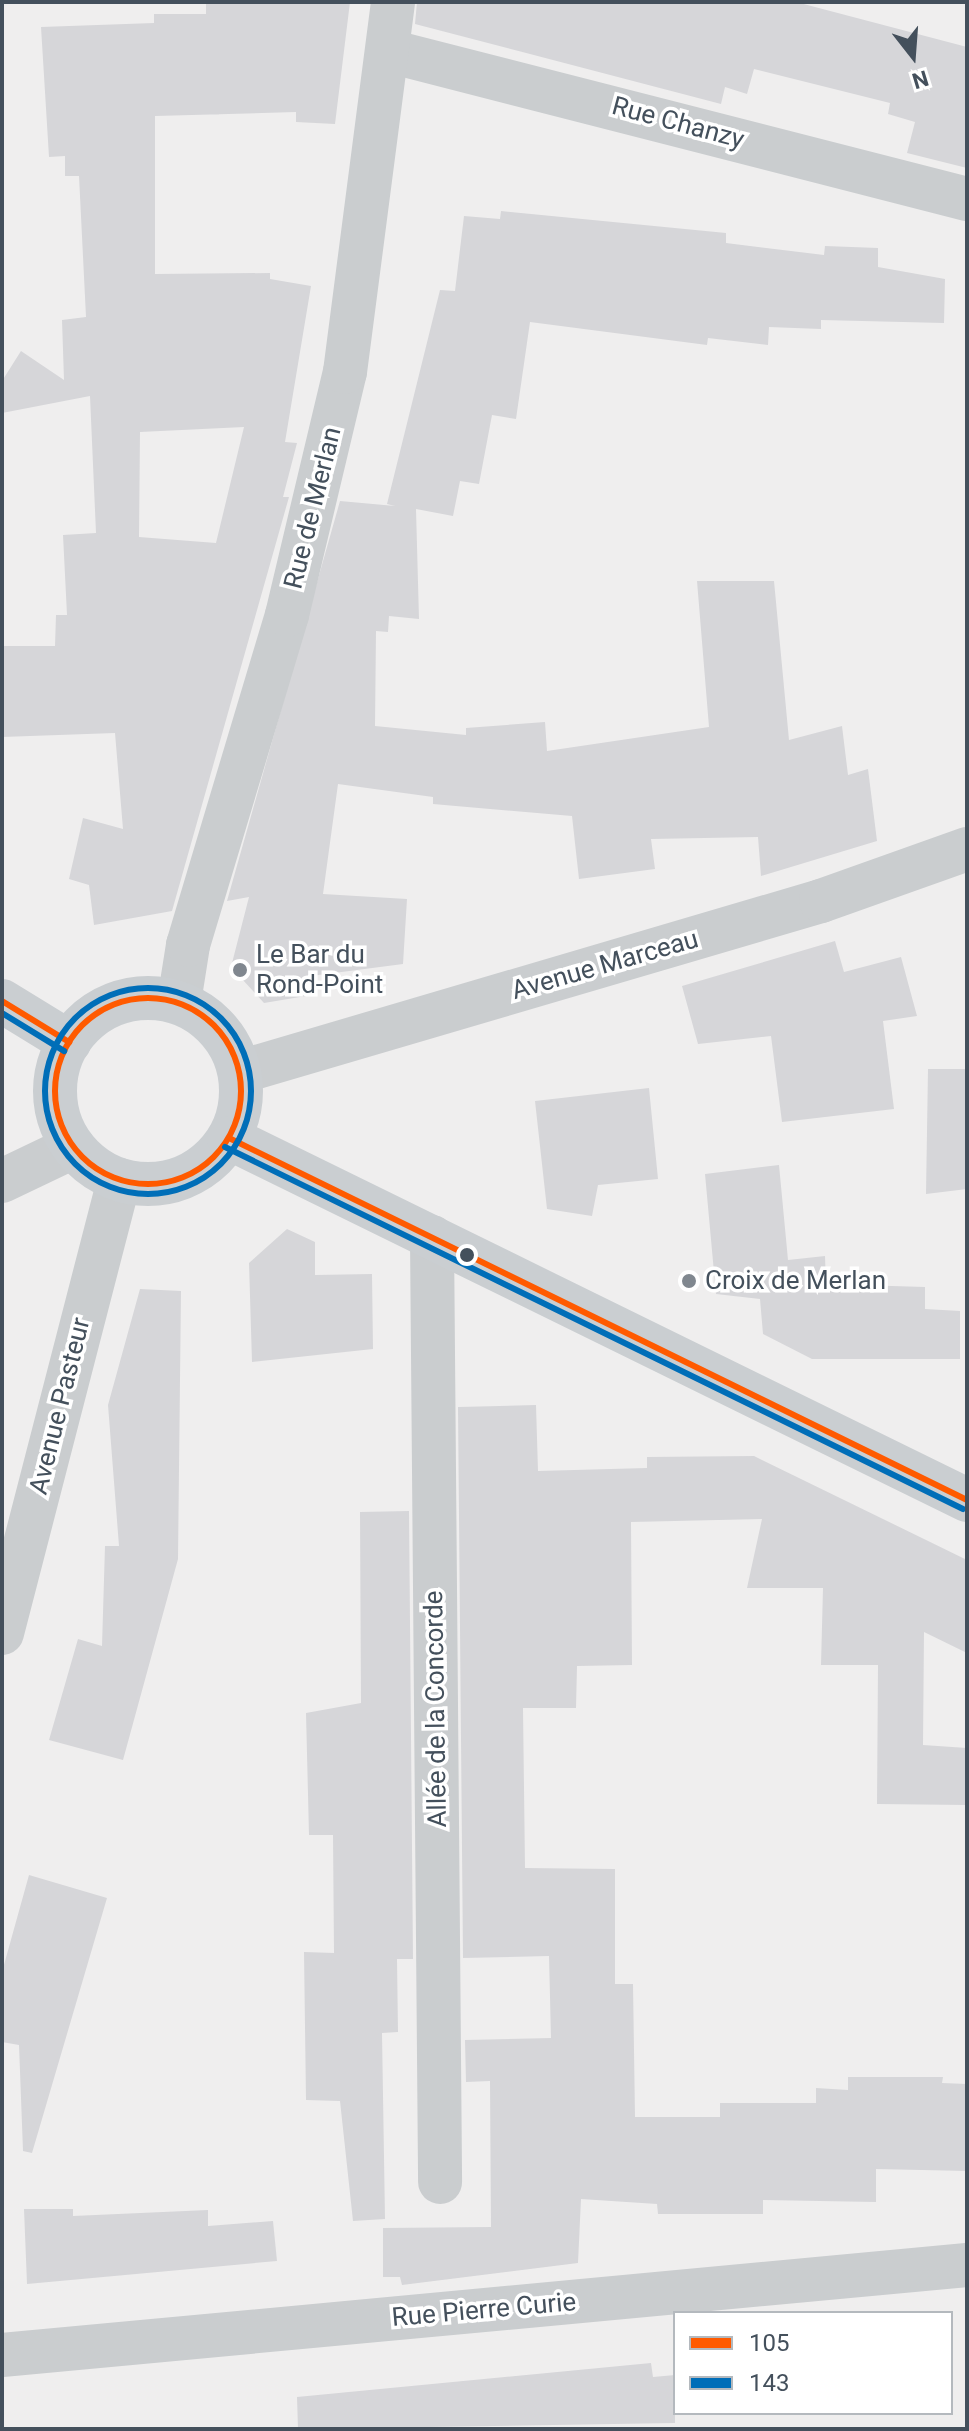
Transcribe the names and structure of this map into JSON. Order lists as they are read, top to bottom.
{
  "streets": {
    "street": [
      "Rue Chanzy",
      "Rue de Merlan",
      "Avenue Marceau",
      "Avenue Pasteur",
      "Allée de la Concorde",
      "Rue Pierre Curie"
    ]
  },
  "crossings": [
    ["Rue Chanzy", "Rue de Merlan"],
    ["Rue de Merlan", "Avenue Marceau"],
    ["Rue de Merlan", "Avenue Pasteur"],
    ["Avenue Marceau", "Avenue Pasteur"]
  ],
  "places": ["Le Bar du Rond-Point", "Croix de Merlan"],
  "lines": ["transit line 143", "transit line 105"],
  "legend": ["105", "143"],
  "north": "bottom"
}
